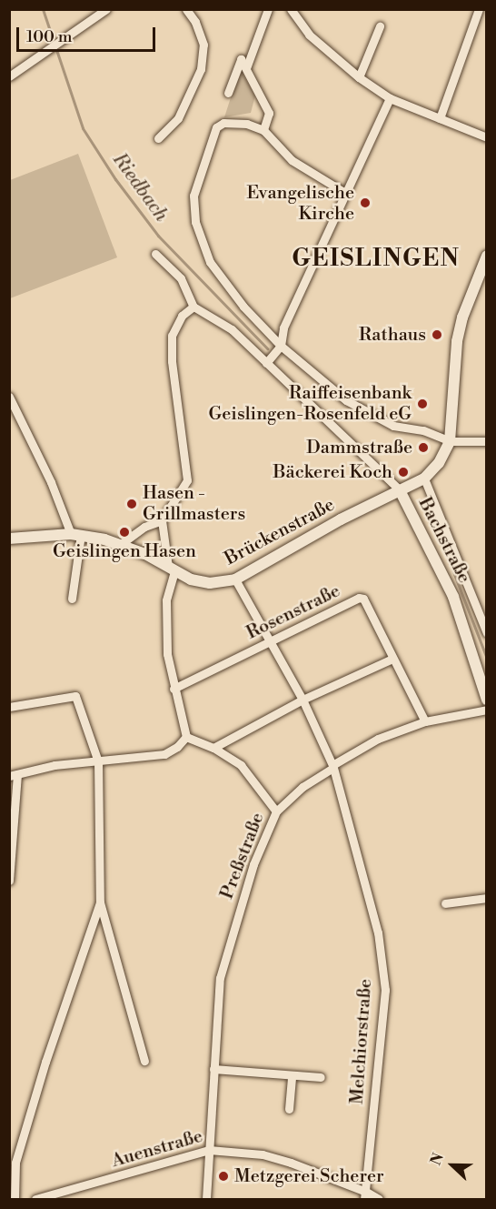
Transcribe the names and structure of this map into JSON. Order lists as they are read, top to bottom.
{
  "streets": {
    "main road": ["Brückenstraße", "Bachstraße"],
    "street": [
      "Rosenstraße",
      "Preßstraße",
      "Melchiorstraße",
      "Auenstraße"
    ]
  },
  "crossings": [
    ["Brückenstraße", "Bachstraße"],
    ["Brückenstraße", "Melchiorstraße"],
    ["Rosenstraße", "Preßstraße"],
    ["Rosenstraße", "Melchiorstraße"],
    ["Preßstraße", "Melchiorstraße"],
    ["Preßstraße", "Auenstraße"],
    ["Melchiorstraße", "Auenstraße"]
  ],
  "districts": ["GEISLINGEN"],
  "water": ["Riedbach"],
  "places": [
    "Evangelische Kirche",
    "Rathaus",
    "Raiffeisenbank Geislingen-Rosenfeld eG",
    "Dammstraße",
    "Bäckerei Koch",
    "Hasen - Grillmasters",
    "Geislingen Hasen",
    "Metzgerei Scherer"
  ],
  "scale_bar": "100 m",
  "north": "left"
}
